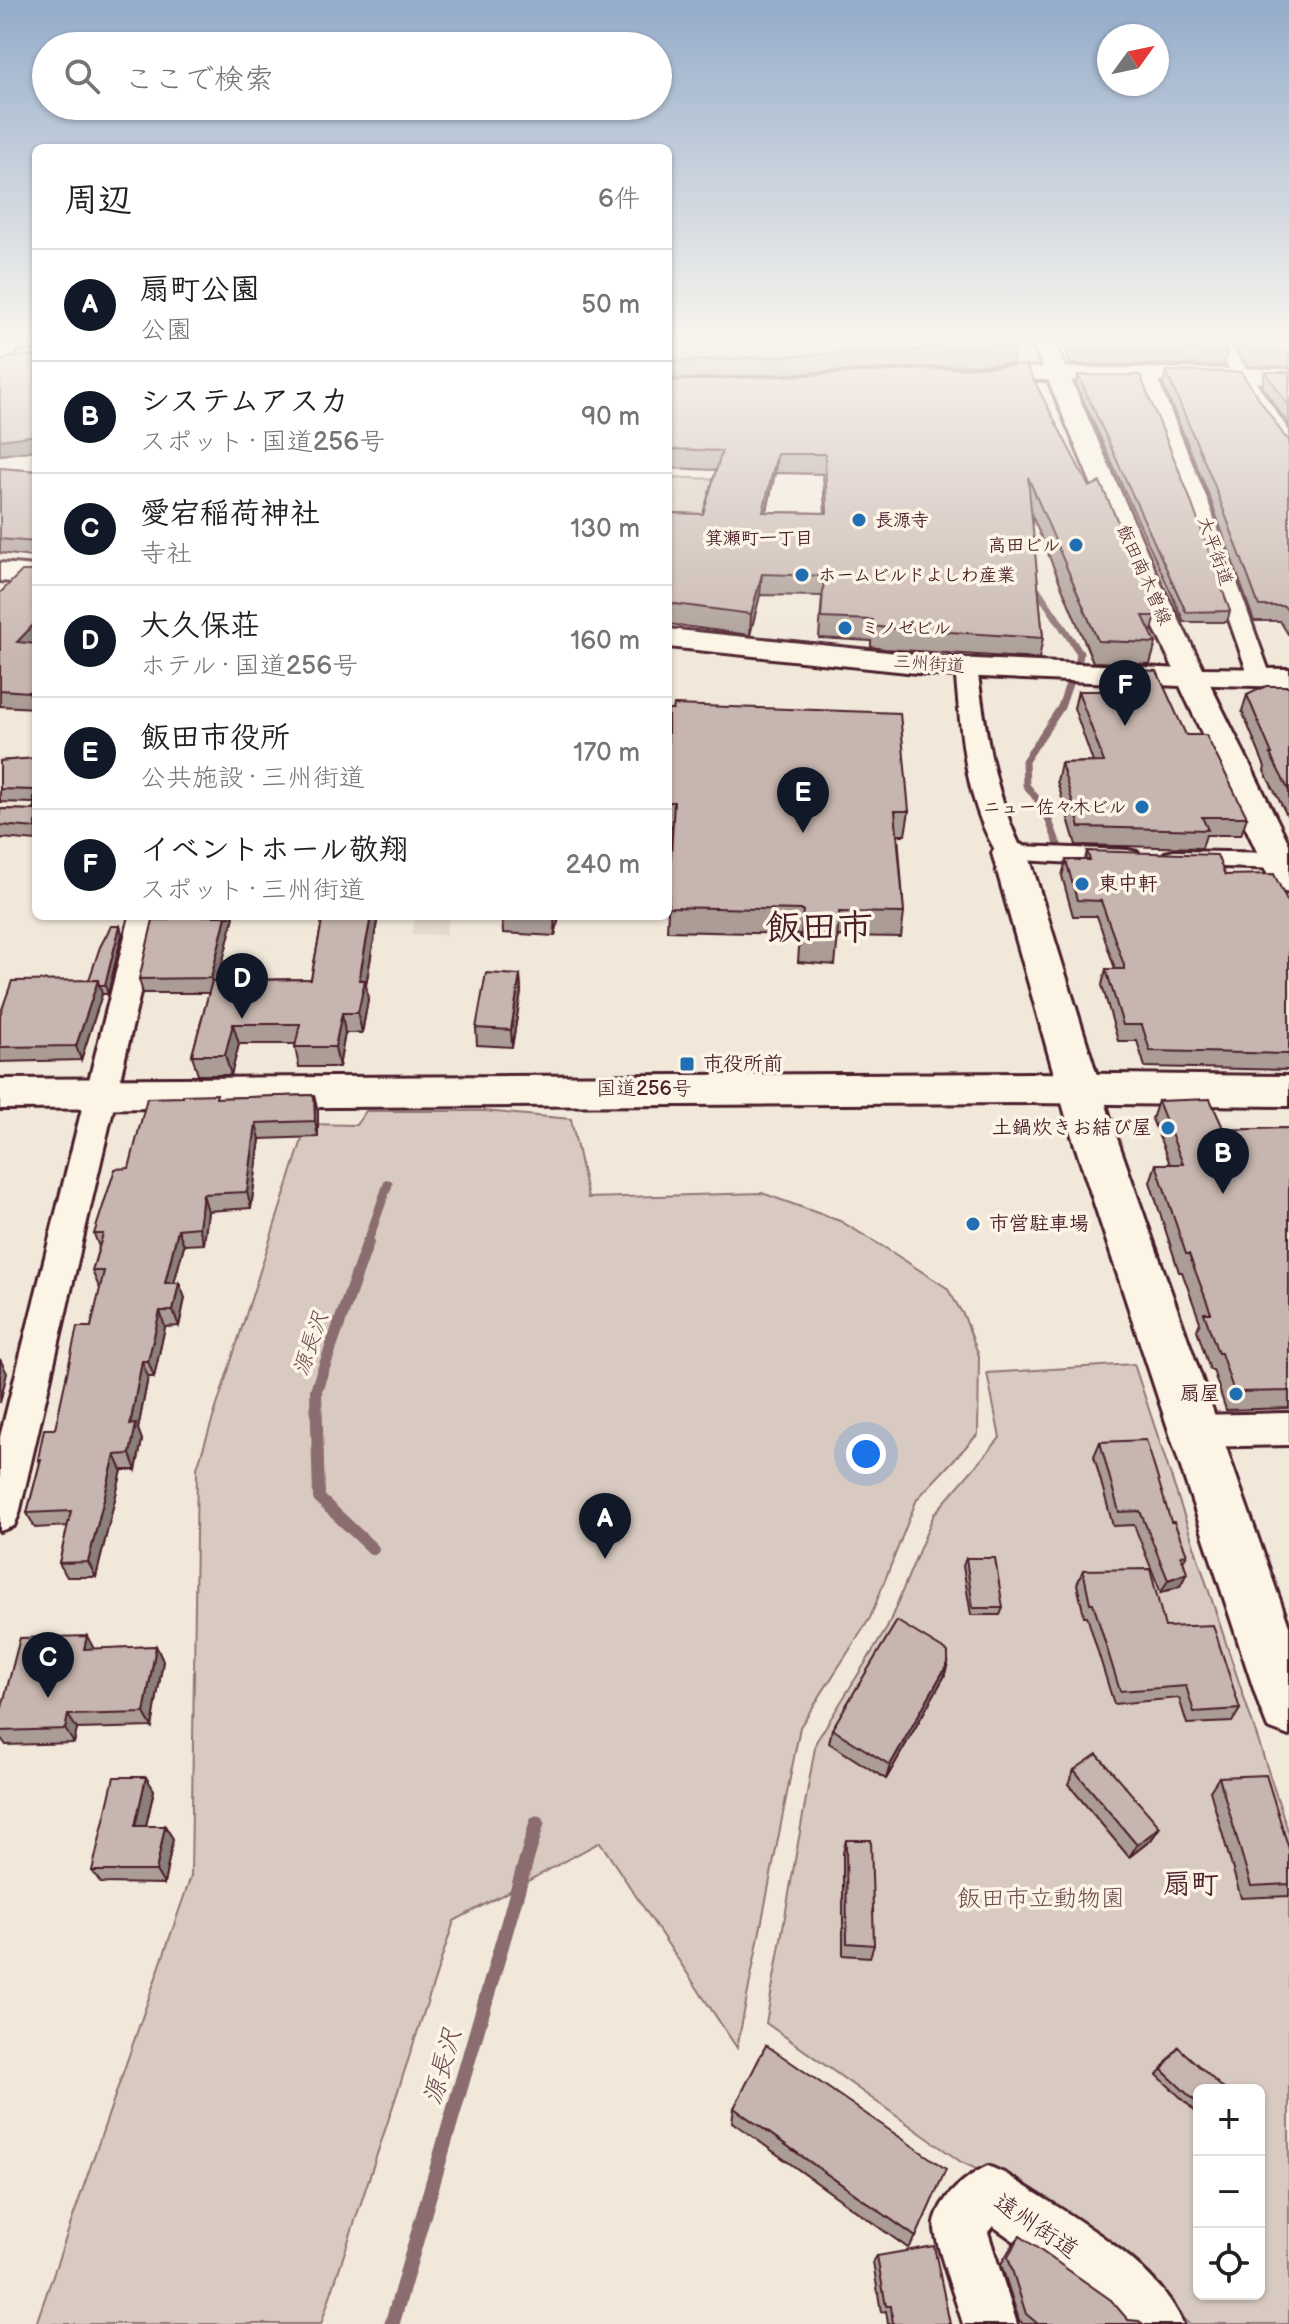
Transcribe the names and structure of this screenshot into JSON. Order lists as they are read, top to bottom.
{
  "streets": {
    "main road": ["飯田南木曽線", "三州街道", "国道256号"],
    "street": ["大平街道", "遠州街道"]
  },
  "crossings": [
    ["飯田南木曽線", "三州街道"]
  ],
  "districts": ["箕瀬町一丁目", "飯田市", "扇町"],
  "water": ["源長沢"],
  "parks": ["飯田市立動物園"],
  "places": {
    "other": [
      "長源寺",
      "高田ビル",
      "ホームビルドよしわ産業",
      "ミノゼビル",
      "ニュー佐々木ビル",
      "東中軒",
      "土鍋炊きお結び屋",
      "市営駐車場",
      "扇屋"
    ],
    "transit": ["市役所前"]
  },
  "north": "top right",
  "page": {
    "search": "ここで検索",
    "heading": ["周辺", "6件"],
    "list": [
      {
        "mark": "A",
        "name": "扇町公園",
        "note": "公園",
        "value": "50 m"
      },
      {
        "mark": "B",
        "name": "システムアスカ",
        "note": "スポット · 国道256号",
        "value": "90 m"
      },
      {
        "mark": "C",
        "name": "愛宕稲荷神社",
        "note": "寺社",
        "value": "130 m"
      },
      {
        "mark": "D",
        "name": "大久保荘",
        "note": "ホテル · 国道256号",
        "value": "160 m"
      },
      {
        "mark": "E",
        "name": "飯田市役所",
        "note": "公共施設 · 三州街道",
        "value": "170 m"
      },
      {
        "mark": "F",
        "name": "イベントホール敬翔",
        "note": "スポット · 三州街道",
        "value": "240 m"
      }
    ],
    "pins": [
      "F",
      "E",
      "D",
      "B",
      "A",
      "C"
    ],
    "map_buttons": ["+", "−"]
  }
}
